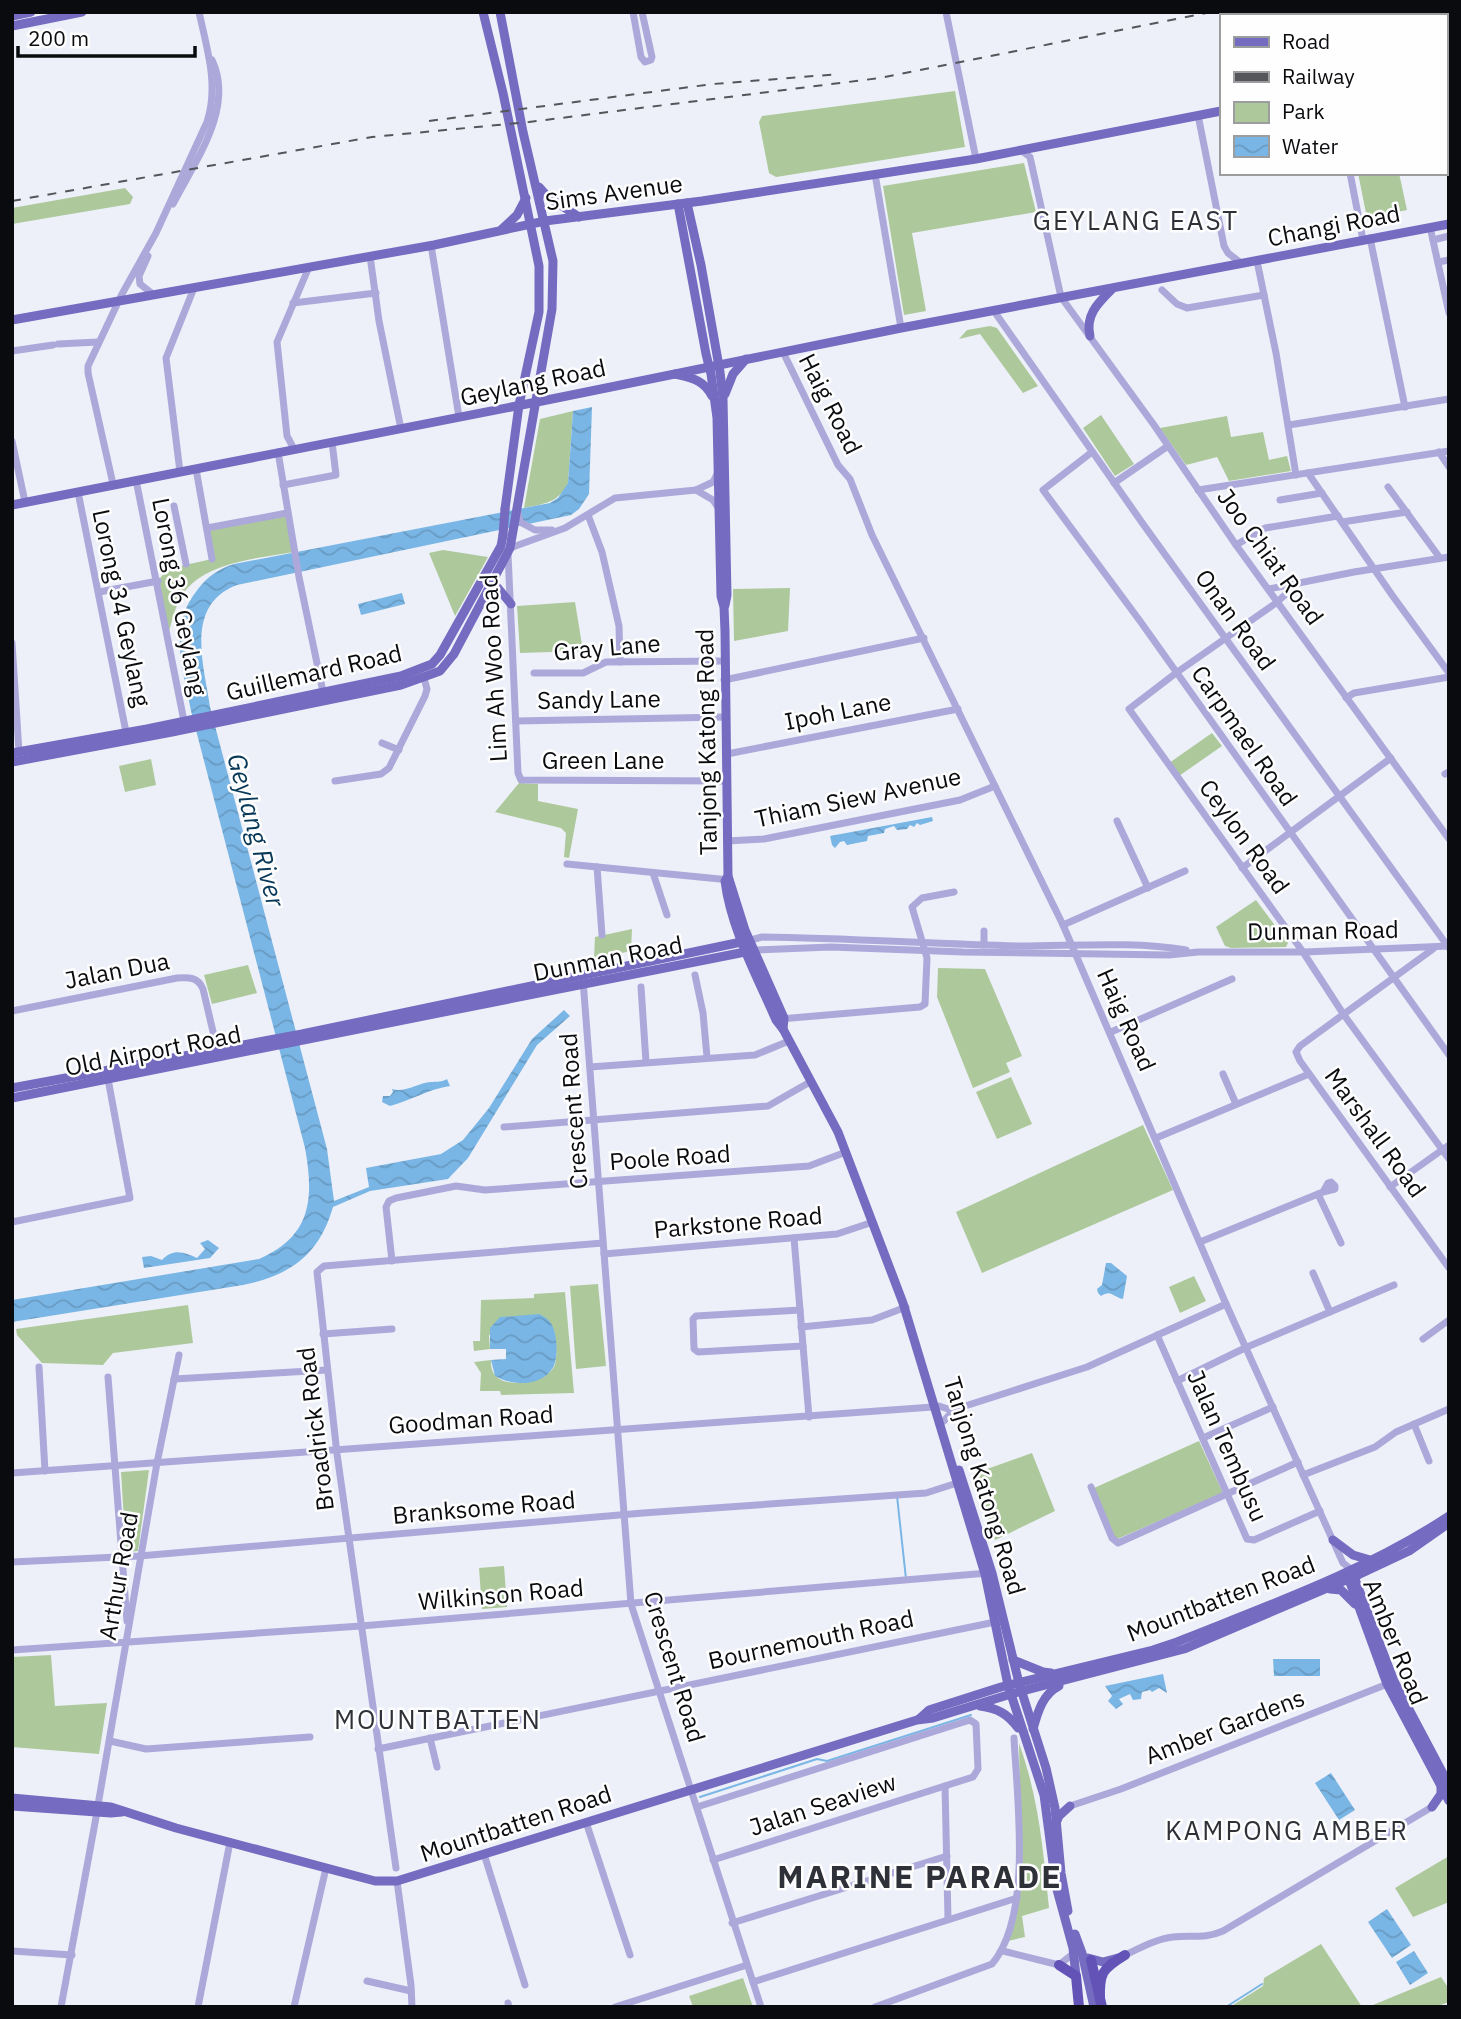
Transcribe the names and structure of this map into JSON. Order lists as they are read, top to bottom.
{
  "streets": {
    "main road": [
      "Sims Avenue",
      "Changi Road",
      "Geylang Road",
      "Guillemard Road",
      "Tanjong Katong Road",
      "Dunman Road",
      "Old Airport Road",
      "Mountbatten Road",
      "Amber Road"
    ],
    "street": [
      "Haig Road",
      "Joo Chiat Road",
      "Lorong 36 Geylang",
      "Lorong 34 Geylang",
      "Onan Road",
      "Gray Lane",
      "Lim Ah Woo Road",
      "Sandy Lane",
      "Ipoh Lane",
      "Carpmael Road",
      "Green Lane",
      "Thiam Siew Avenue",
      "Ceylon Road",
      "Jalan Dua",
      "Crescent Road",
      "Marshall Road",
      "Poole Road",
      "Parkstone Road",
      "Goodman Road",
      "Broadrick Road",
      "Jalan Tembusu",
      "Branksome Road",
      "Arthur Road",
      "Wilkinson Road",
      "Bournemouth Road",
      "Amber Gardens",
      "Jalan Seaview"
    ]
  },
  "crossings": [
    ["Sims Avenue", "Guillemard Road"],
    ["Sims Avenue", "Tanjong Katong Road"],
    ["Changi Road", "Geylang Road"],
    ["Changi Road", "Joo Chiat Road"],
    ["Geylang Road", "Haig Road"],
    ["Geylang Road", "Joo Chiat Road"],
    ["Geylang Road", "Lorong 36 Geylang"],
    ["Geylang Road", "Lorong 34 Geylang"],
    ["Geylang Road", "Onan Road"],
    ["Geylang Road", "Guillemard Road"],
    ["Geylang Road", "Tanjong Katong Road"],
    ["Haig Road", "Ipoh Lane"],
    ["Haig Road", "Thiam Siew Avenue"],
    ["Haig Road", "Dunman Road"],
    ["Haig Road", "Jalan Tembusu"],
    ["Haig Road", "Mountbatten Road"],
    ["Haig Road", "Amber Road"],
    ["Lorong 36 Geylang", "Guillemard Road"],
    ["Lorong 34 Geylang", "Guillemard Road"],
    ["Onan Road", "Carpmael Road"],
    ["Onan Road", "Dunman Road"],
    ["Gray Lane", "Tanjong Katong Road"],
    ["Lim Ah Woo Road", "Guillemard Road"],
    ["Lim Ah Woo Road", "Sandy Lane"],
    ["Lim Ah Woo Road", "Green Lane"],
    ["Sandy Lane", "Tanjong Katong Road"],
    ["Ipoh Lane", "Tanjong Katong Road"],
    ["Carpmael Road", "Ceylon Road"],
    ["Carpmael Road", "Dunman Road"],
    ["Tanjong Katong Road", "Green Lane"],
    ["Tanjong Katong Road", "Thiam Siew Avenue"],
    ["Tanjong Katong Road", "Dunman Road"],
    ["Tanjong Katong Road", "Poole Road"],
    ["Tanjong Katong Road", "Parkstone Road"],
    ["Tanjong Katong Road", "Goodman Road"],
    ["Tanjong Katong Road", "Branksome Road"],
    ["Tanjong Katong Road", "Wilkinson Road"],
    ["Tanjong Katong Road", "Mountbatten Road"],
    ["Tanjong Katong Road", "Bournemouth Road"],
    ["Ceylon Road", "Dunman Road"],
    ["Ceylon Road", "Marshall Road"],
    ["Dunman Road", "Old Airport Road"],
    ["Dunman Road", "Crescent Road"],
    ["Jalan Dua", "Old Airport Road"],
    ["Crescent Road", "Poole Road"],
    ["Crescent Road", "Parkstone Road"],
    ["Crescent Road", "Goodman Road"],
    ["Crescent Road", "Branksome Road"],
    ["Crescent Road", "Wilkinson Road"],
    ["Crescent Road", "Mountbatten Road"],
    ["Crescent Road", "Bournemouth Road"],
    ["Crescent Road", "Jalan Seaview"],
    ["Poole Road", "Broadrick Road"],
    ["Goodman Road", "Broadrick Road"],
    ["Goodman Road", "Arthur Road"],
    ["Broadrick Road", "Branksome Road"],
    ["Broadrick Road", "Wilkinson Road"],
    ["Broadrick Road", "Bournemouth Road"],
    ["Branksome Road", "Arthur Road"],
    ["Arthur Road", "Wilkinson Road"],
    ["Arthur Road", "Mountbatten Road"],
    ["Mountbatten Road", "Amber Road"],
    ["Amber Road", "Amber Gardens"]
  ],
  "districts": [
    "GEYLANG EAST",
    "MOUNTBATTEN",
    "KAMPONG AMBER",
    "MARINE PARADE"
  ],
  "water": ["Geylang River"],
  "legend": [
    "Road",
    "Railway",
    "Park",
    "Water"
  ],
  "scale_bar": "200 m"
}
